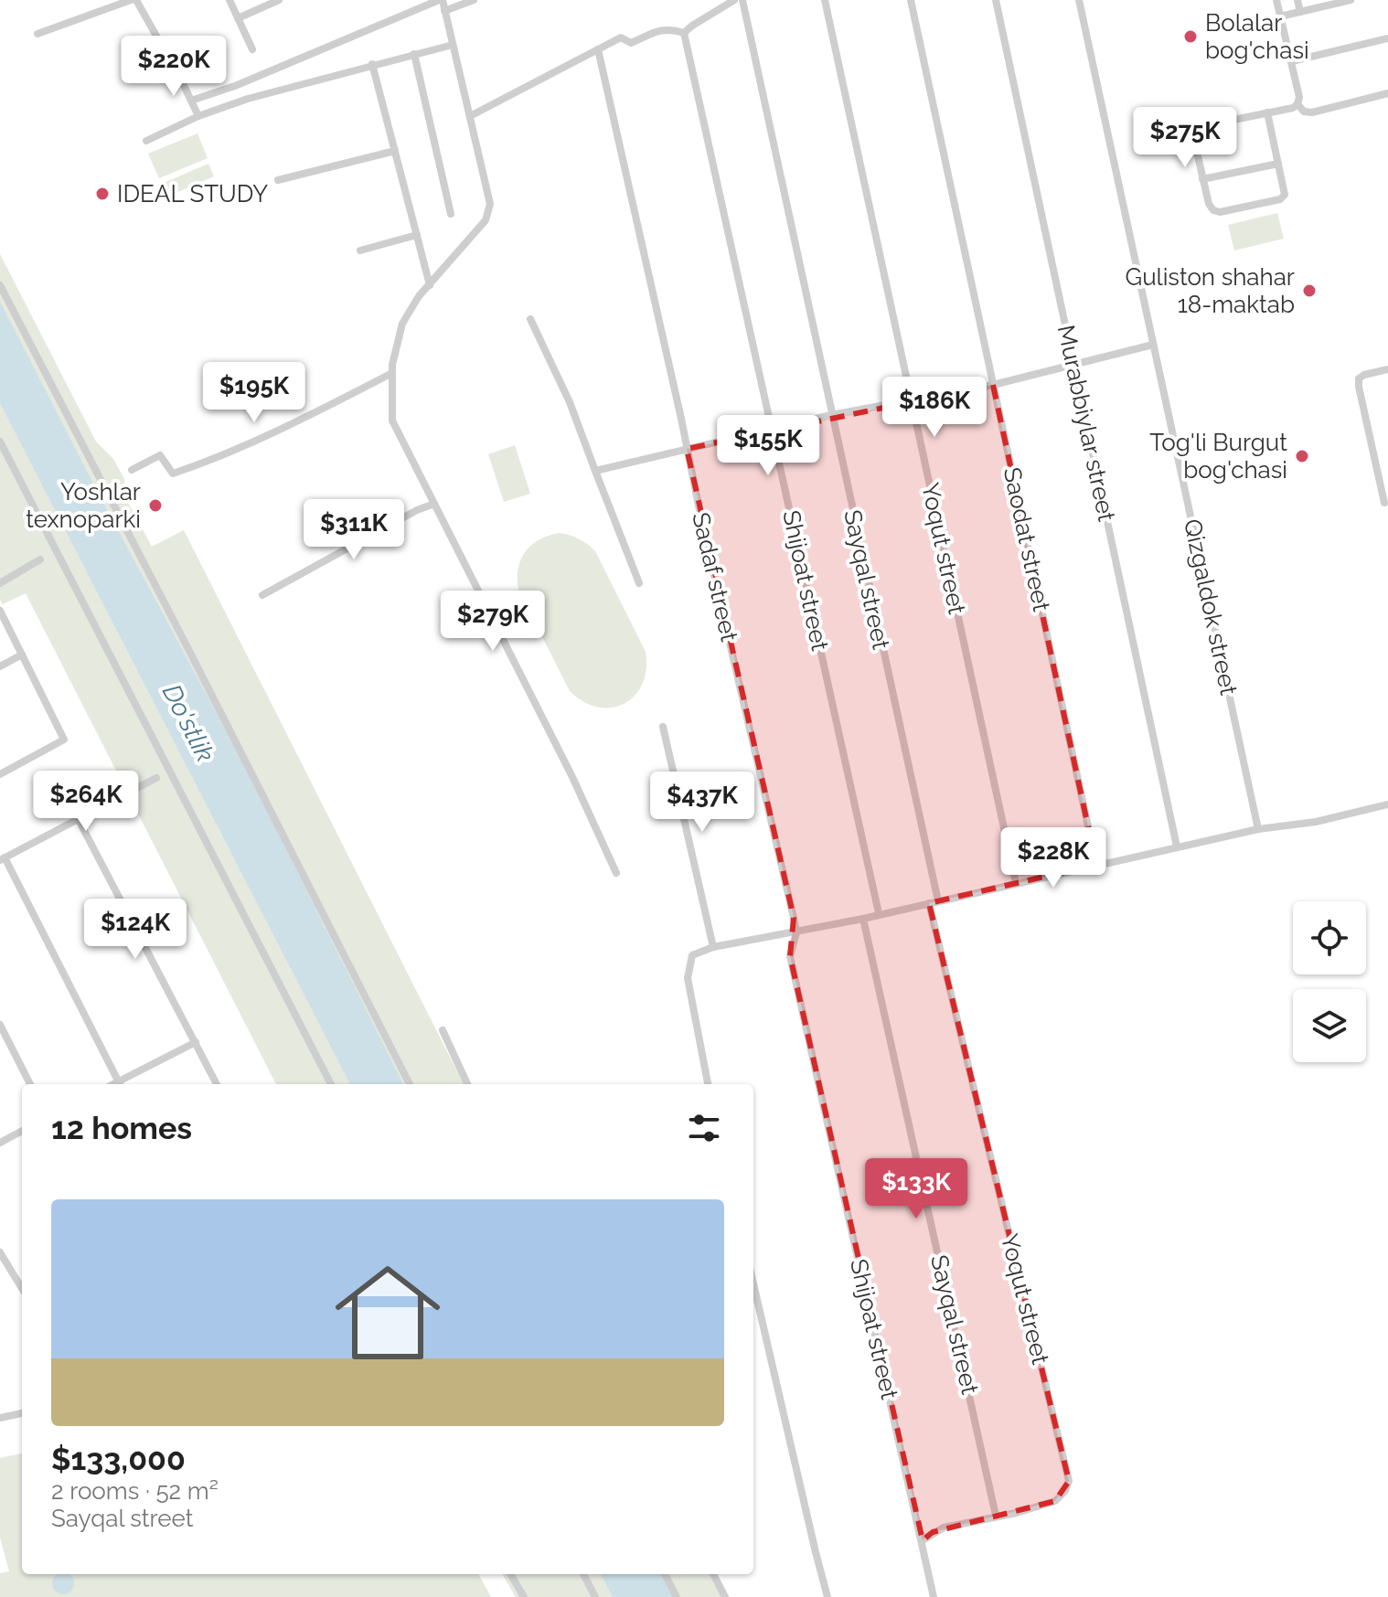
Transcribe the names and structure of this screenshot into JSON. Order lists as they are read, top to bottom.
{
  "streets": {
    "street": [
      "Murabbiylar street",
      "Saodat street",
      "Yoqut street",
      "Sadaf street",
      "Sayqal street",
      "Shijoat street",
      "Qizgaldok street"
    ]
  },
  "crossings": [
    ["Yoqut street", "Sayqal street"],
    ["Sadaf street", "Shijoat street"]
  ],
  "water": ["Do'stlik"],
  "places": [
    "Bolalar bog'chasi",
    "IDEAL STUDY",
    "Guliston shahar 18-maktab",
    "Tog'li Burgut bog'chasi",
    "Yoshlar texnoparki"
  ],
  "page": {
    "price": [
      "$220K",
      "$275K",
      "$195K",
      "$186K",
      "$155K",
      "$311K",
      "$279K",
      "$264K",
      "$437K",
      "$228K",
      "$124K",
      "$133K"
    ],
    "heading": "12 homes",
    "list": [
      {
        "name": "$133,000",
        "note": "2 rooms · 52 m² · Sayqal street"
      }
    ]
  }
}
